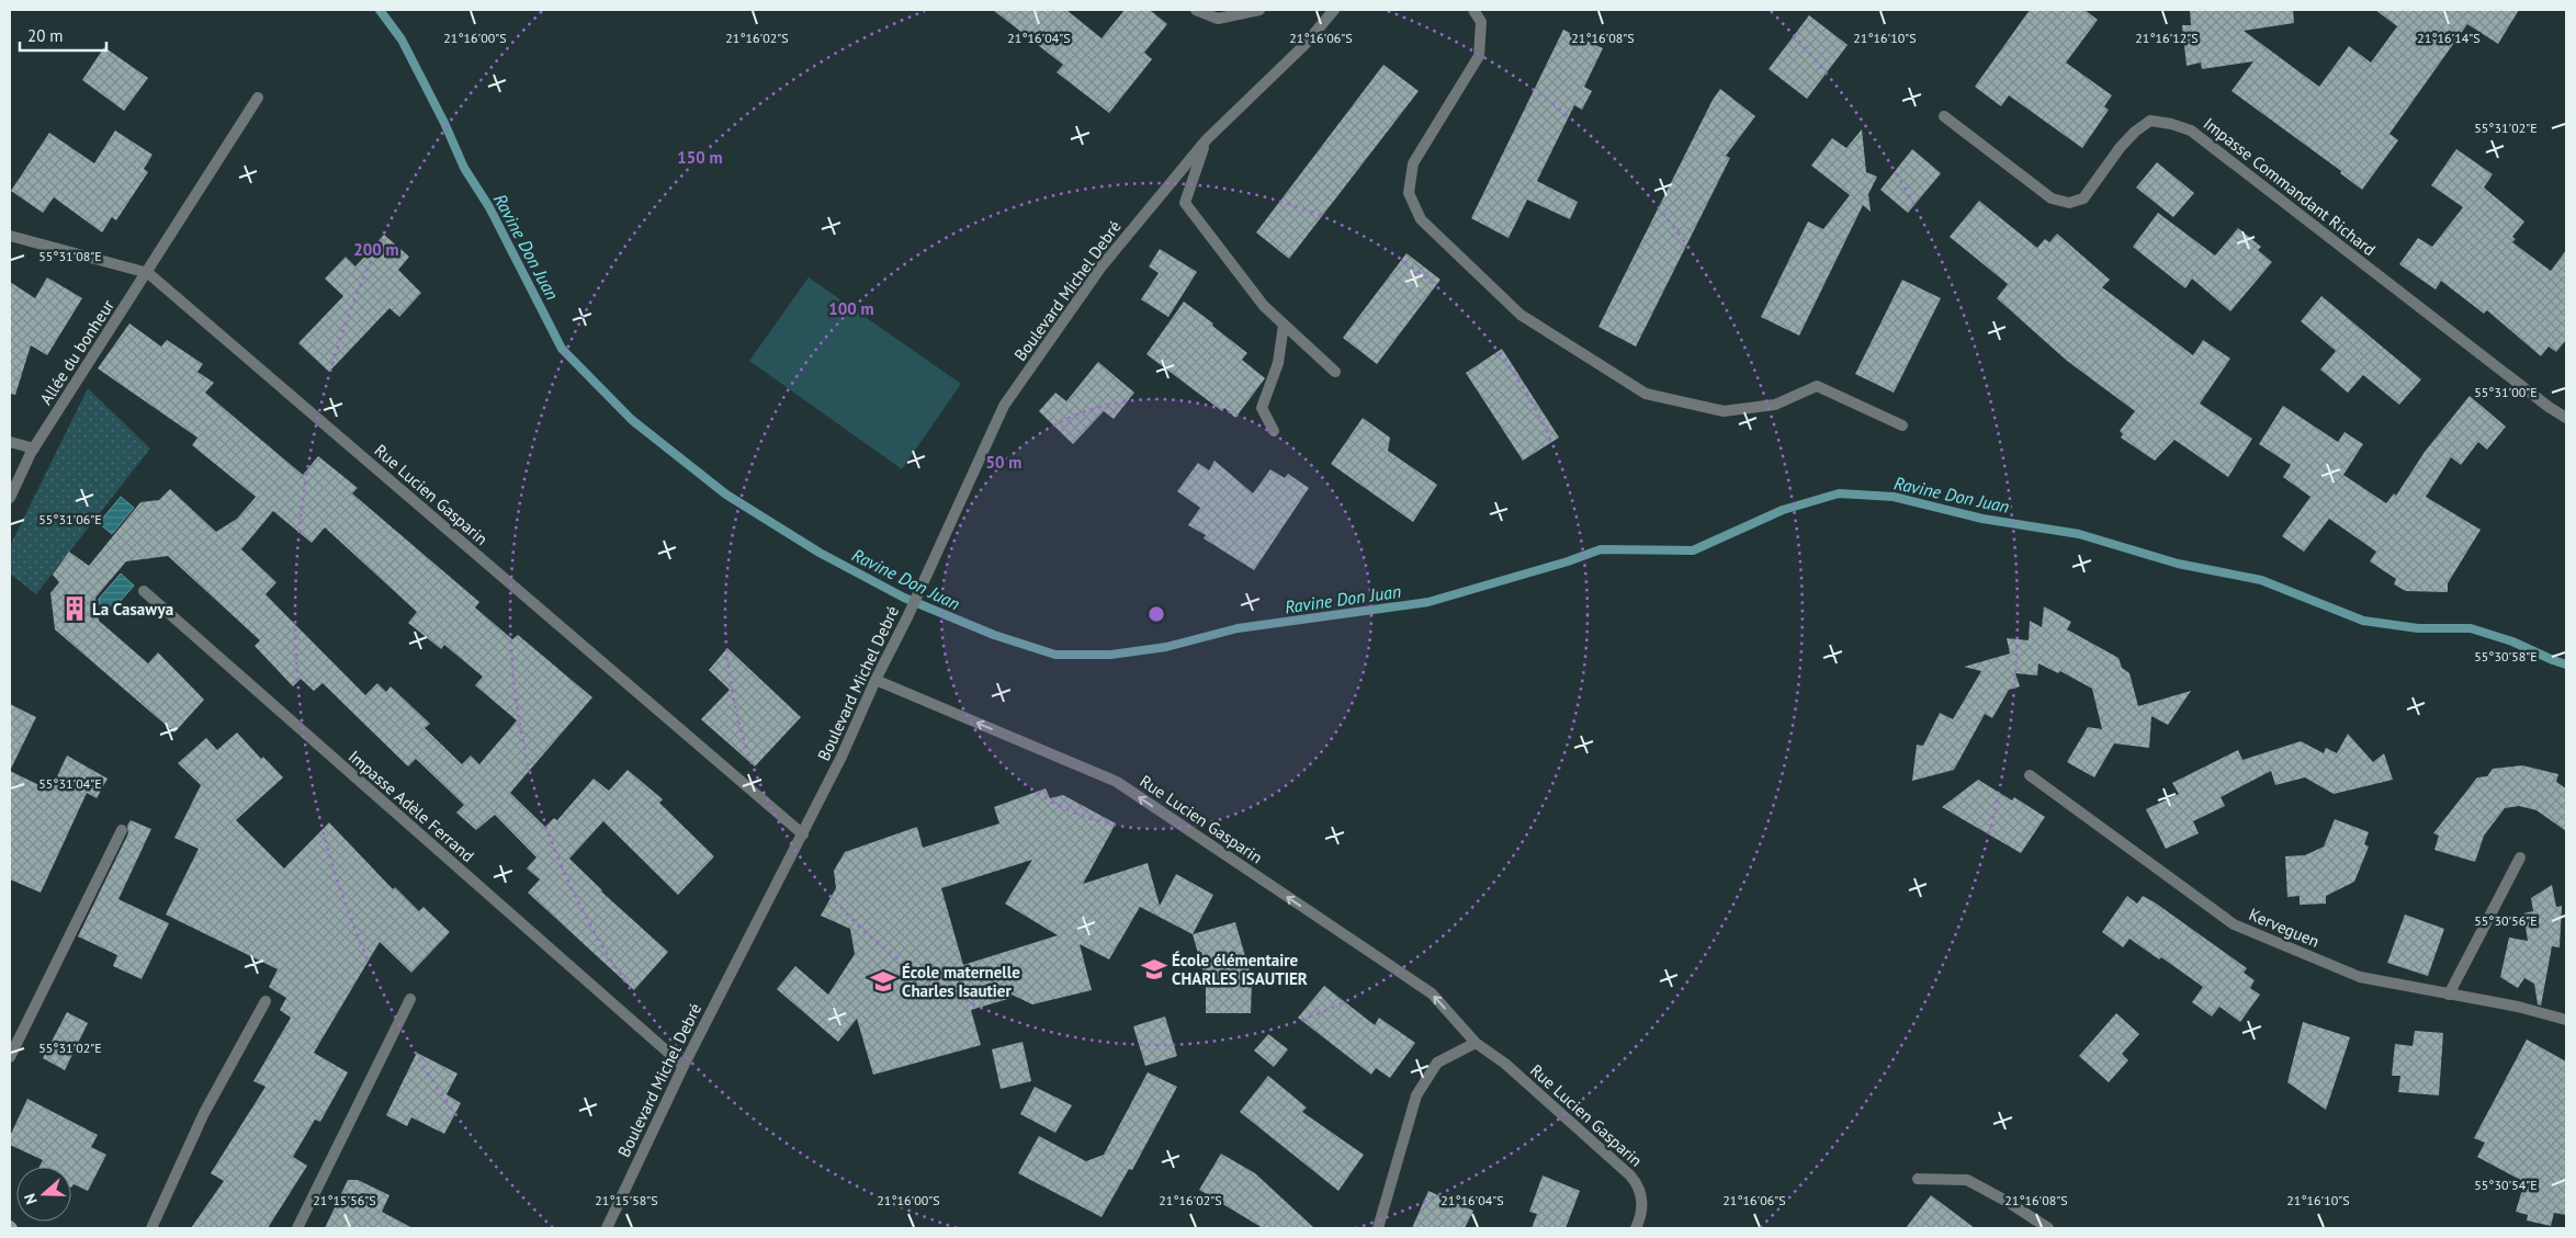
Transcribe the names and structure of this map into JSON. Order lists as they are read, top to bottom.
{
  "streets": {
    "street": [
      "Impasse Commandant Richard",
      "Boulevard Michel Debré",
      "Allée du bonheur",
      "Rue Lucien Gasparin",
      "Impasse Adèle Ferrand",
      "Kerveguen"
    ]
  },
  "crossings": [
    ["Boulevard Michel Debré", "Rue Lucien Gasparin"],
    ["Boulevard Michel Debré", "Impasse Adèle Ferrand"],
    ["Allée du bonheur", "Rue Lucien Gasparin"]
  ],
  "one_way": ["Rue Lucien Gasparin"],
  "water": ["Ravine Don Juan"],
  "places": {
    "building": ["La Casawya"],
    "school or university": ["École élémentaire CHARLES ISAUTIER", "École maternelle Charles Isautier"]
  },
  "scale_bar": "20 m",
  "north": "left",
  "coordinates": [
    "21°16'14\"S",
    "21°16'00\"S",
    "21°16'02\"S",
    "21°16'04\"S",
    "21°16'06\"S",
    "21°16'08\"S",
    "21°16'10\"S",
    "21°16'12\"S",
    "55°31'02\"E",
    "55°31'08\"E",
    "55°31'00\"E",
    "55°31'06\"E",
    "55°30'58\"E",
    "55°31'04\"E",
    "55°30'56\"E",
    "55°30'54\"E",
    "21°15'56\"S",
    "21°15'58\"S"
  ],
  "rings": [
    "150 m",
    "200 m",
    "100 m",
    "50 m"
  ]
}
